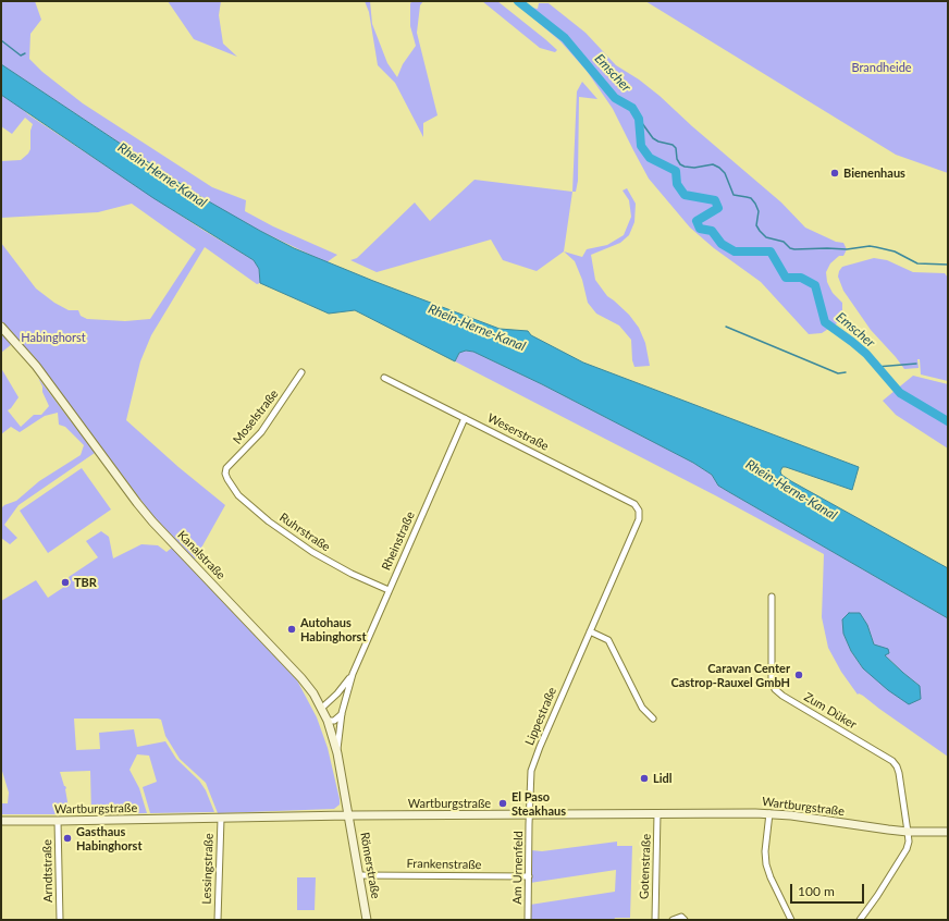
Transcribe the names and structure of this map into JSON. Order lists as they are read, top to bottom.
{
  "streets": {
    "main road": ["Kanalstraße", "Wartburgstraße", "Römerstraße"],
    "street": [
      "Moselstraße",
      "Weserstraße",
      "Ruhrstraße",
      "Rheinstraße",
      "Zum Düker",
      "Lippestraße",
      "Frankenstraße",
      "Gotenstraße",
      "Am Urnenfeld",
      "Lessingstraße",
      "Arndtstraße"
    ]
  },
  "crossings": [
    ["Moselstraße", "Ruhrstraße"],
    ["Weserstraße", "Rheinstraße"],
    ["Weserstraße", "Lippestraße"],
    ["Ruhrstraße", "Rheinstraße"],
    ["Rheinstraße", "Kanalstraße"],
    ["Kanalstraße", "Wartburgstraße"],
    ["Kanalstraße", "Römerstraße"],
    ["Zum Düker", "Wartburgstraße"],
    ["Lippestraße", "Wartburgstraße"],
    ["Lippestraße", "Am Urnenfeld"],
    ["Wartburgstraße", "Römerstraße"],
    ["Wartburgstraße", "Gotenstraße"],
    ["Wartburgstraße", "Am Urnenfeld"],
    ["Wartburgstraße", "Lessingstraße"],
    ["Wartburgstraße", "Arndtstraße"],
    ["Frankenstraße", "Römerstraße"],
    ["Frankenstraße", "Am Urnenfeld"]
  ],
  "water": ["Emscher", "Rhein-Herne-Kanal"],
  "parks": ["Brandheide", "Habinghorst"],
  "places": [
    "Bienenhaus",
    "TBR",
    "Autohaus Habinghorst",
    "Caravan Center Castrop-Rauxel GmbH",
    "Lidl",
    "El Paso Steakhaus",
    "Gasthaus Habinghorst"
  ],
  "scale_bar": "100 m"
}
